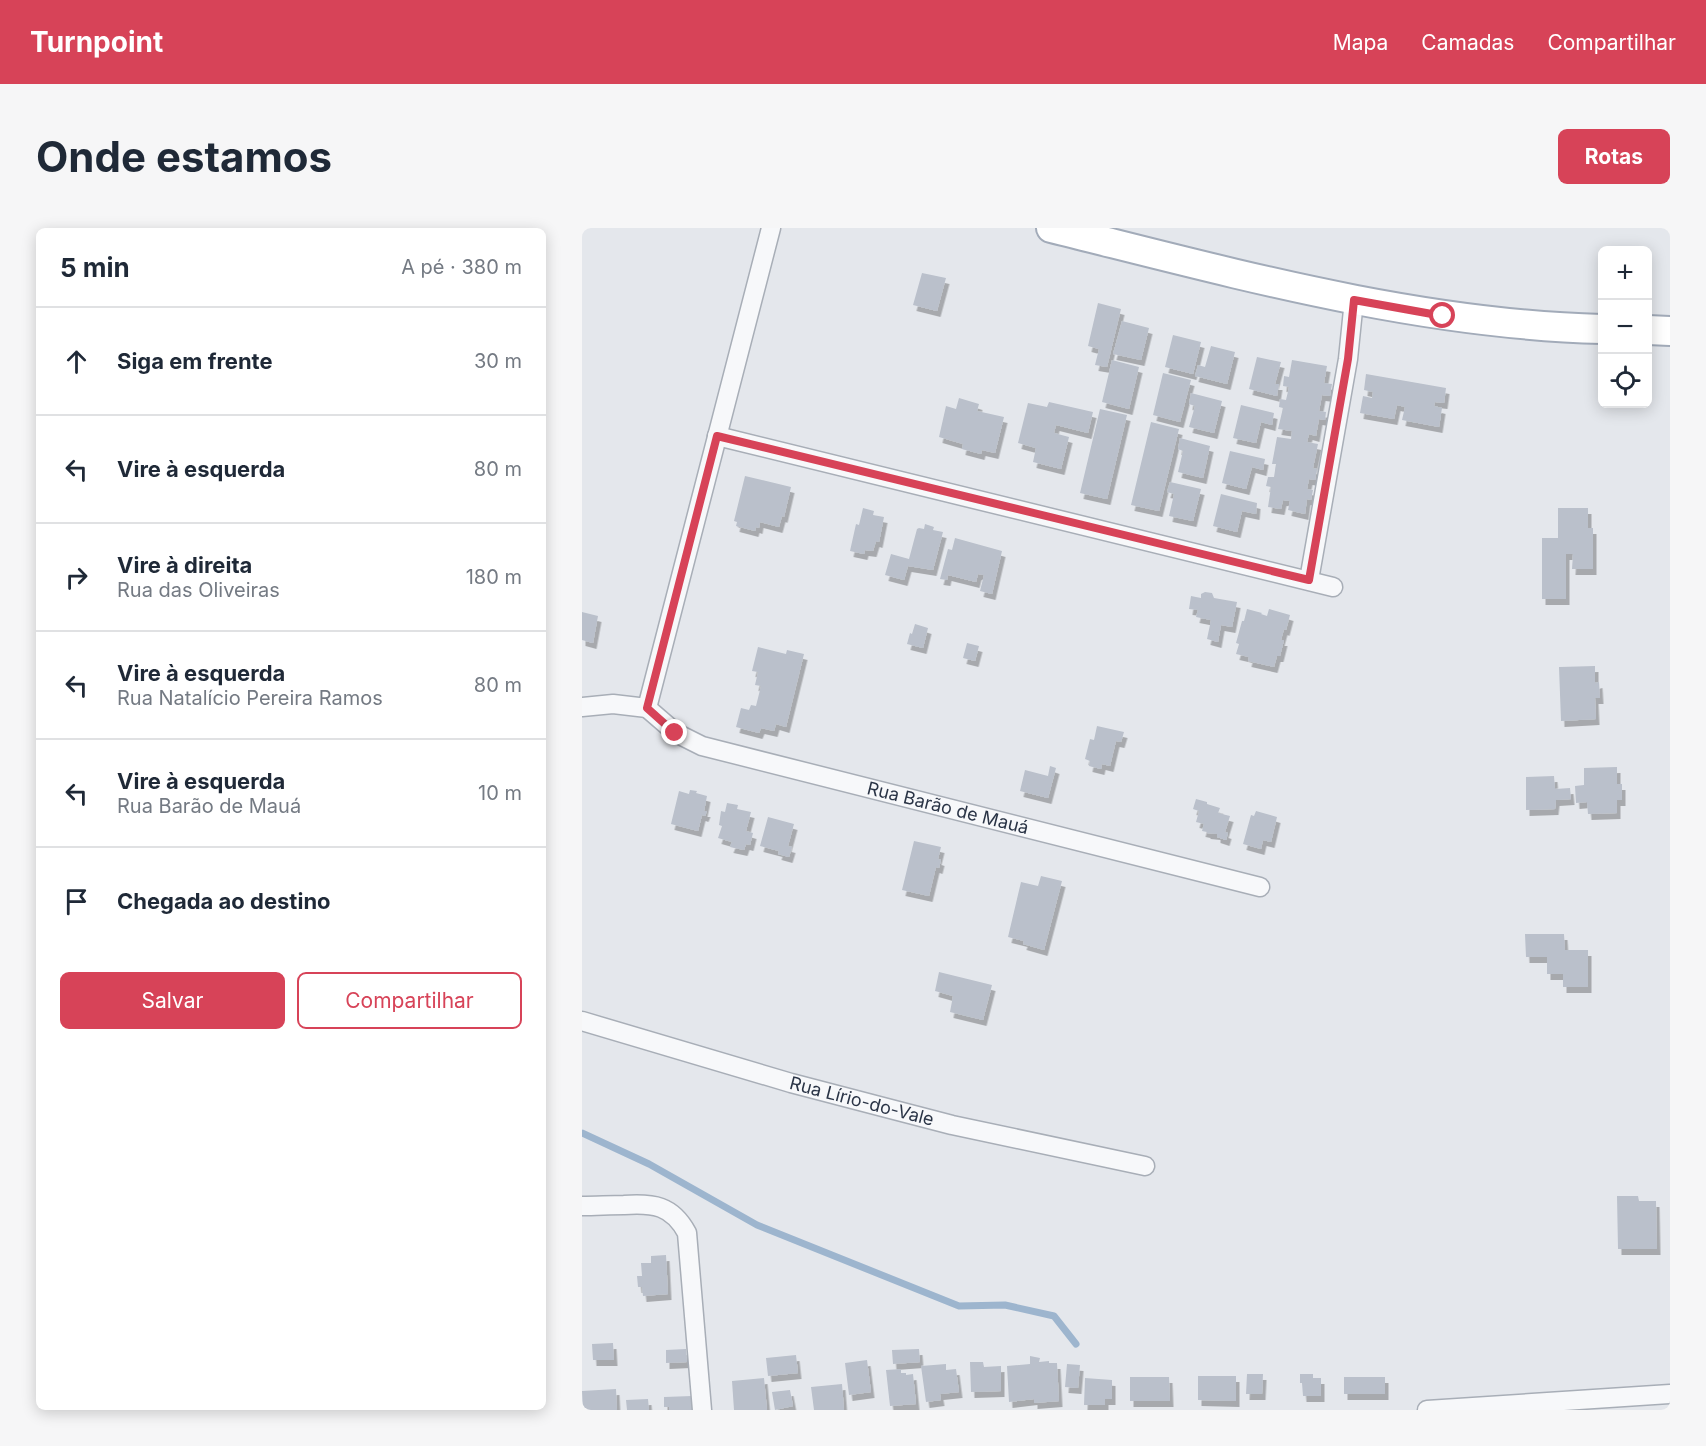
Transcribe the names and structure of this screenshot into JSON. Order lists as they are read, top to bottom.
{
  "streets": {
    "street": ["Rua Barão de Mauá", "Rua Lírio-do-Vale"]
  },
  "page": {
    "header": "Turnpoint",
    "nav": ["Mapa", "Camadas", "Compartilhar"],
    "buttons": [
      "Rotas",
      ["Salvar", "Compartilhar"]
    ],
    "title": "Onde estamos",
    "heading": ["5 min", "A pé · 380 m"],
    "map_buttons": ["+", "−"],
    "list": [
      ["Siga em frente", "30 m"],
      ["Vire à esquerda", "80 m"],
      ["Vire à direita", "Rua das Oliveiras", "180 m"],
      ["Vire à esquerda", "Rua Natalício Pereira Ramos", "80 m"],
      ["Vire à esquerda", "Rua Barão de Mauá", "10 m"],
      "Chegada ao destino"
    ]
  }
}
